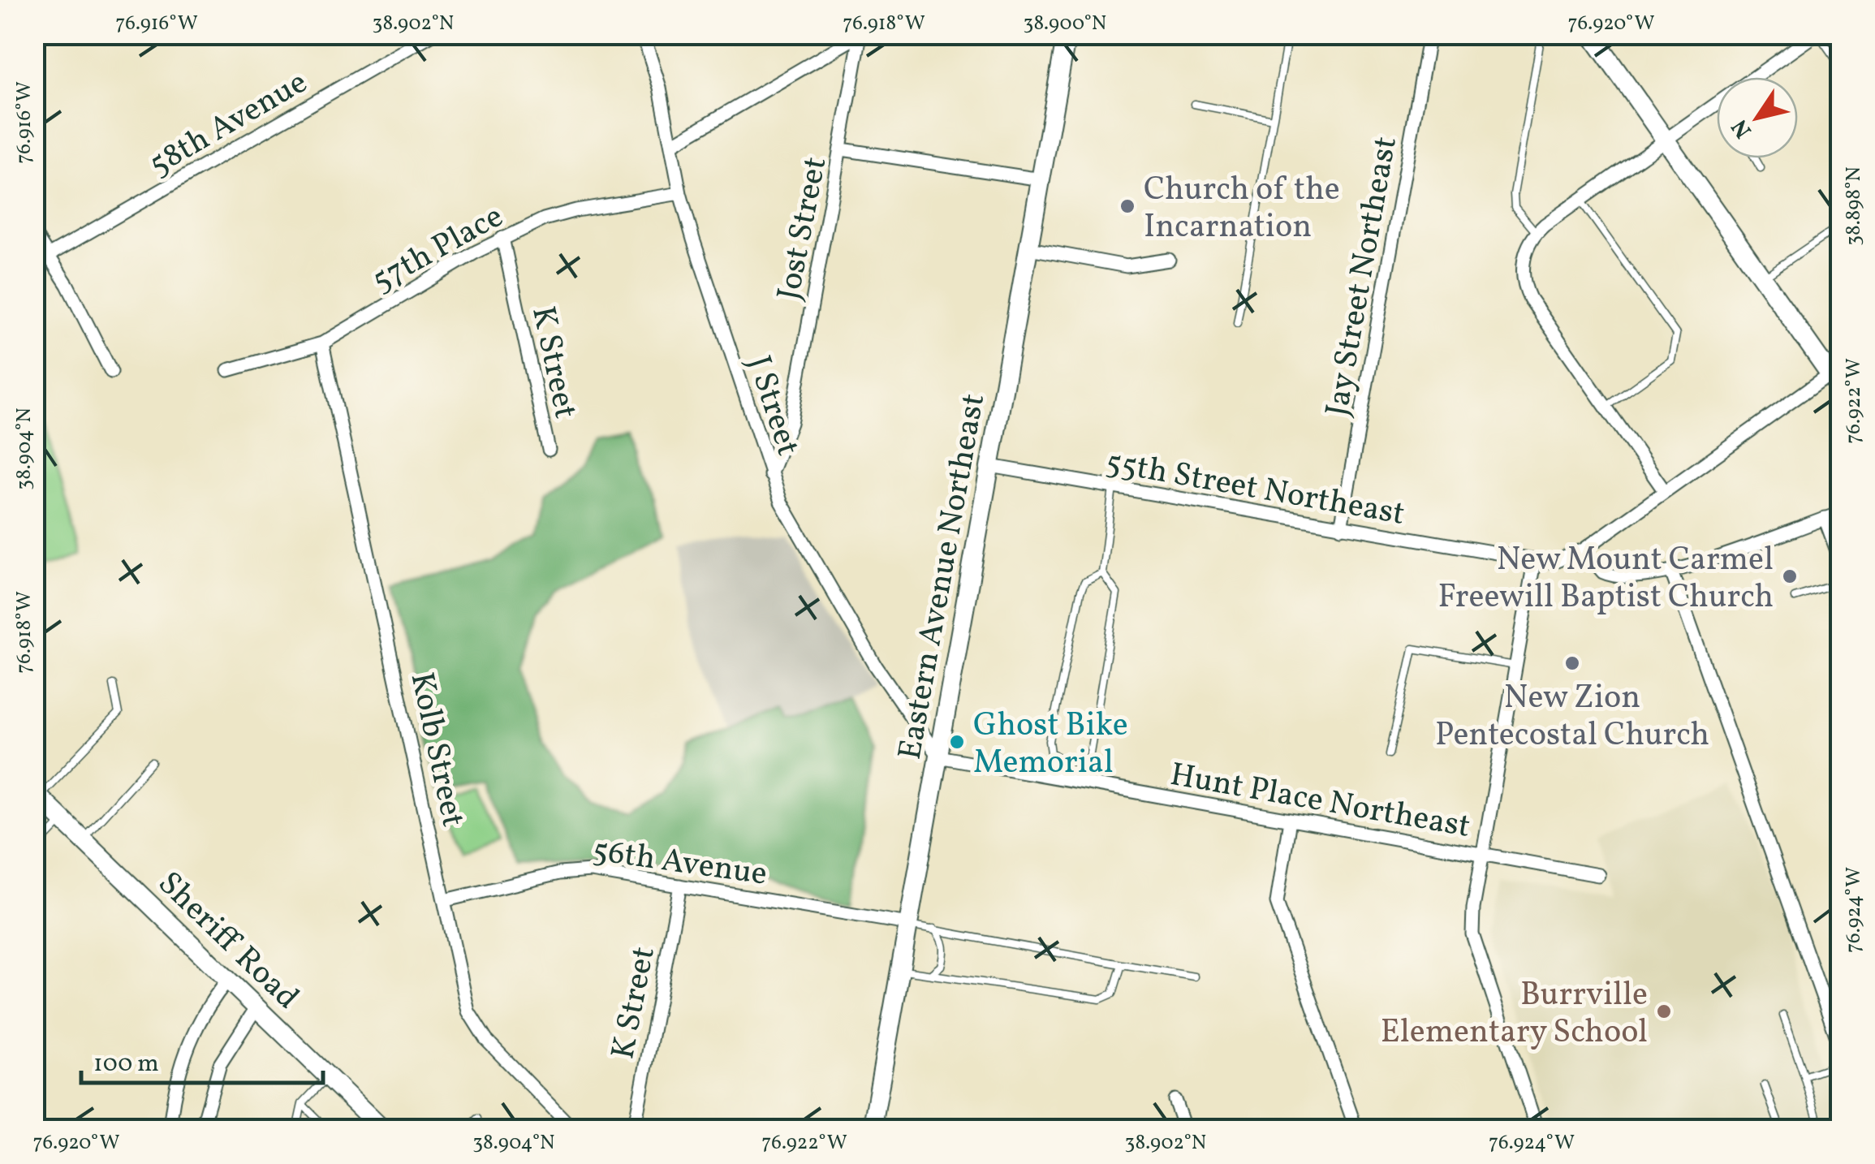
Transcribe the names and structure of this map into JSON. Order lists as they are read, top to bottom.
{
  "streets": {
    "main road": ["Eastern Avenue Northeast", "Sheriff Road"],
    "street": [
      "58th Avenue",
      "Jost Street",
      "57th Place",
      "Jay Street Northeast",
      "K Street",
      "J Street",
      "55th Street Northeast",
      "Kolb Street",
      "Hunt Place Northeast",
      "56th Avenue"
    ]
  },
  "crossings": [
    ["Jost Street", "J Street"],
    ["57th Place", "K Street"],
    ["57th Place", "J Street"],
    ["57th Place", "Kolb Street"],
    ["Jay Street Northeast", "55th Street Northeast"],
    ["K Street", "56th Avenue"],
    ["J Street", "Eastern Avenue Northeast"],
    ["J Street", "Hunt Place Northeast"],
    ["55th Street Northeast", "Eastern Avenue Northeast"],
    ["Eastern Avenue Northeast", "Hunt Place Northeast"],
    ["Eastern Avenue Northeast", "56th Avenue"],
    ["Kolb Street", "56th Avenue"]
  ],
  "places": [
    "Church of the Incarnation",
    "New Mount Carmel Freewill Baptist Church",
    "New Zion Pentecostal Church",
    "Ghost Bike Memorial",
    "Burrville Elementary School"
  ],
  "scale_bar": "100 m",
  "north": "bottom left",
  "coordinates": [
    "76.916°W",
    "38.902°N",
    "76.918°W",
    "38.900°N",
    "76.920°W",
    "38.898°N",
    "76.922°W",
    "38.904°N",
    "76.924°W"
  ]
}
